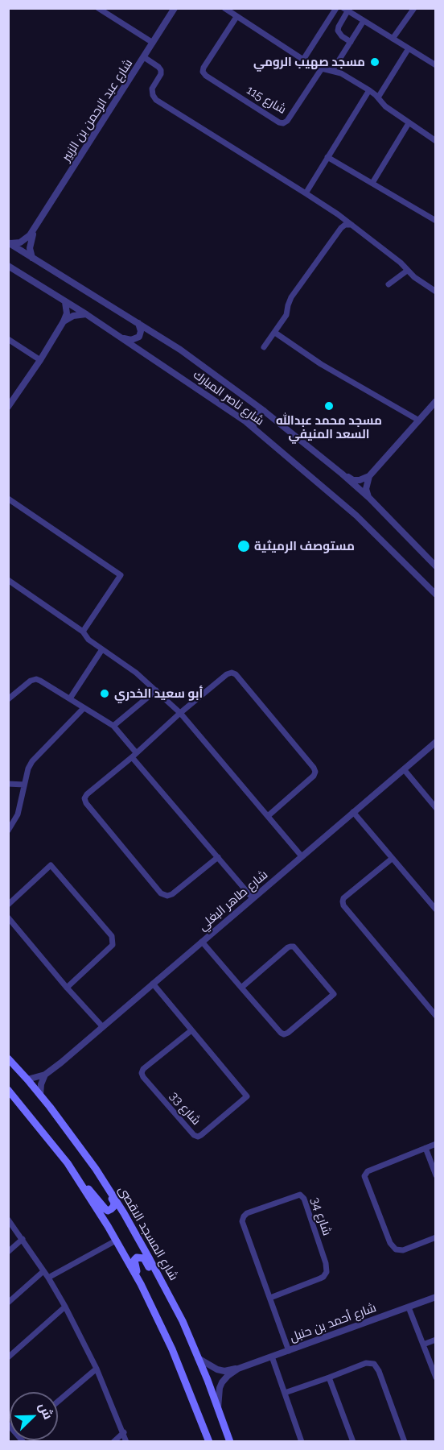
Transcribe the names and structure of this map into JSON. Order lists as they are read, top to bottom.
{
  "streets": {
    "main road": ["شارع المسجد الاقصى"],
    "street": [
      "شارع 115",
      "شارع عبد الرحمن بن الزبير",
      "شارع ناصر المبارك",
      "شارع طاهر البغلي",
      "شارع 33",
      "شارع 34",
      "شارع أحمد بن حنبل"
    ]
  },
  "crossings": [
    ["شارع عبد الرحمن بن الزبير", "شارع ناصر المبارك"],
    ["شارع طاهر البغلي", "شارع 33"],
    ["شارع طاهر البغلي", "شارع المسجد الاقصى"],
    ["شارع 34", "شارع أحمد بن حنبل"],
    ["شارع المسجد الاقصى", "شارع أحمد بن حنبل"]
  ],
  "places": [
    "مسجد صهيب الرومي",
    "مسجد محمد عبدالله السعد المنيفي",
    "مستوصف الرميثية",
    "أبو سعيد الخدري"
  ],
  "north": "top right"
}
